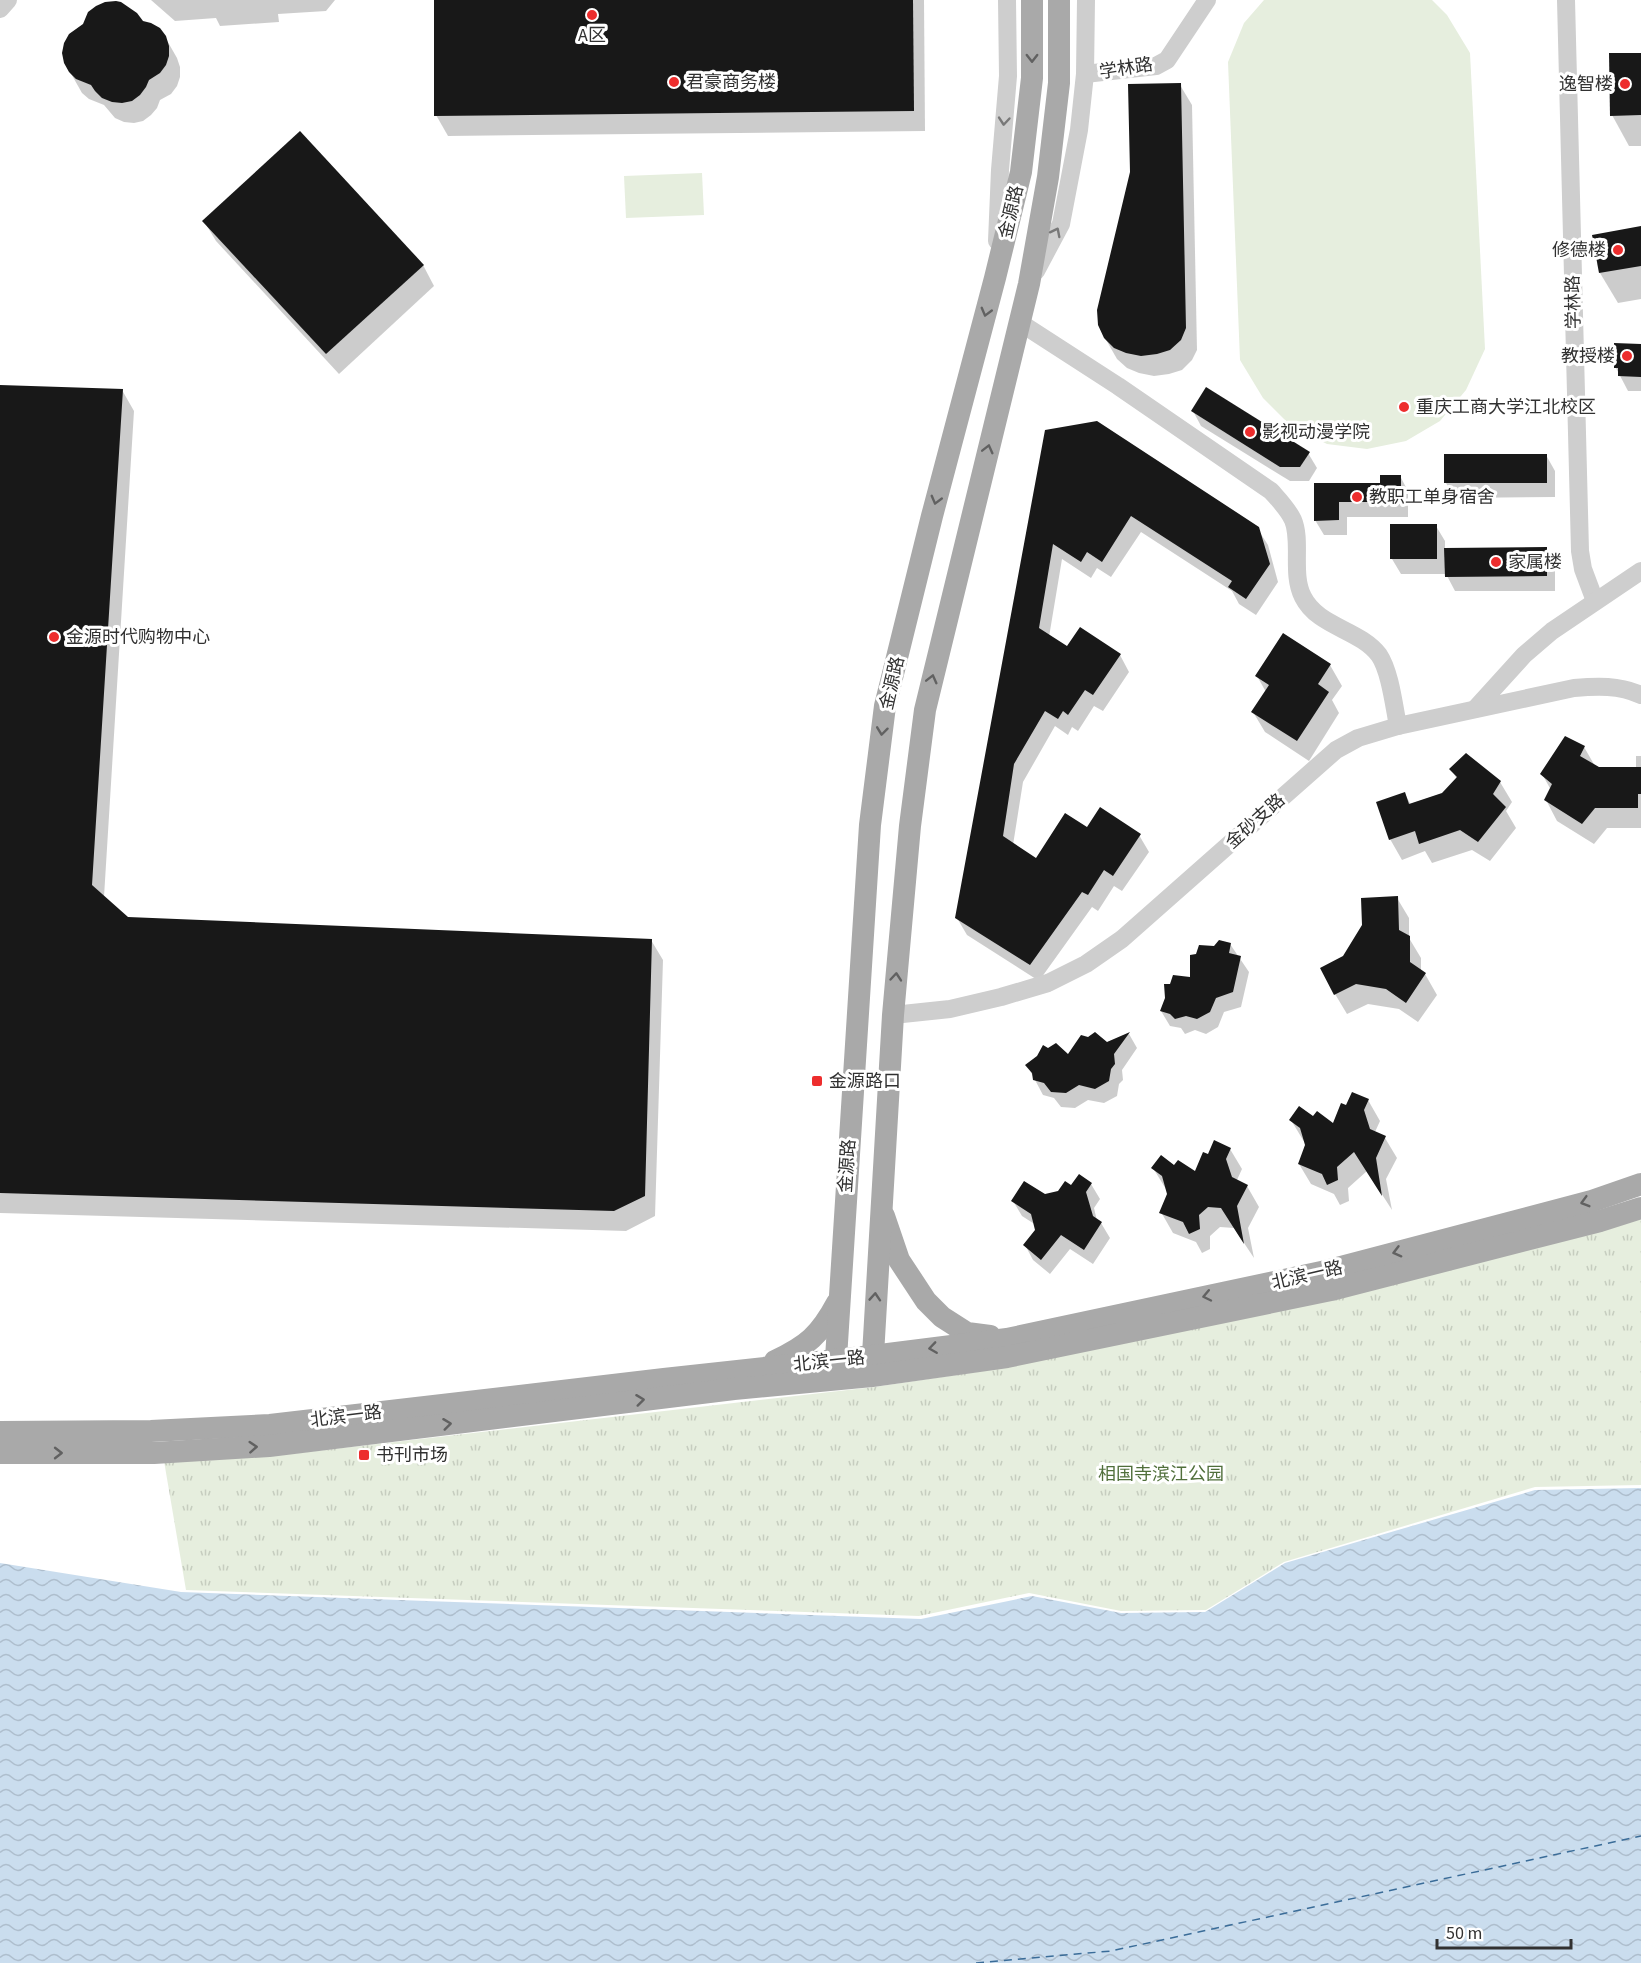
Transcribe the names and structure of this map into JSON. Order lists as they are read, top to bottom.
{
  "streets": {
    "main road": ["金源路", "北滨一路"],
    "street": ["学林路", "金砂支路"]
  },
  "crossings": [
    ["金源路", "金砂支路"],
    ["金源路", "北滨一路"]
  ],
  "parks": ["相国寺滨江公园"],
  "places": {
    "other": [
      "A区",
      "君豪商务楼",
      "逸智楼",
      "修德楼",
      "教授楼",
      "重庆工商大学江北校区",
      "影视动漫学院",
      "教职工单身宿舍",
      "家属楼",
      "金源时代购物中心"
    ],
    "transit": ["金源路口", "书刊市场"]
  },
  "scale_bar": "50 m"
}
